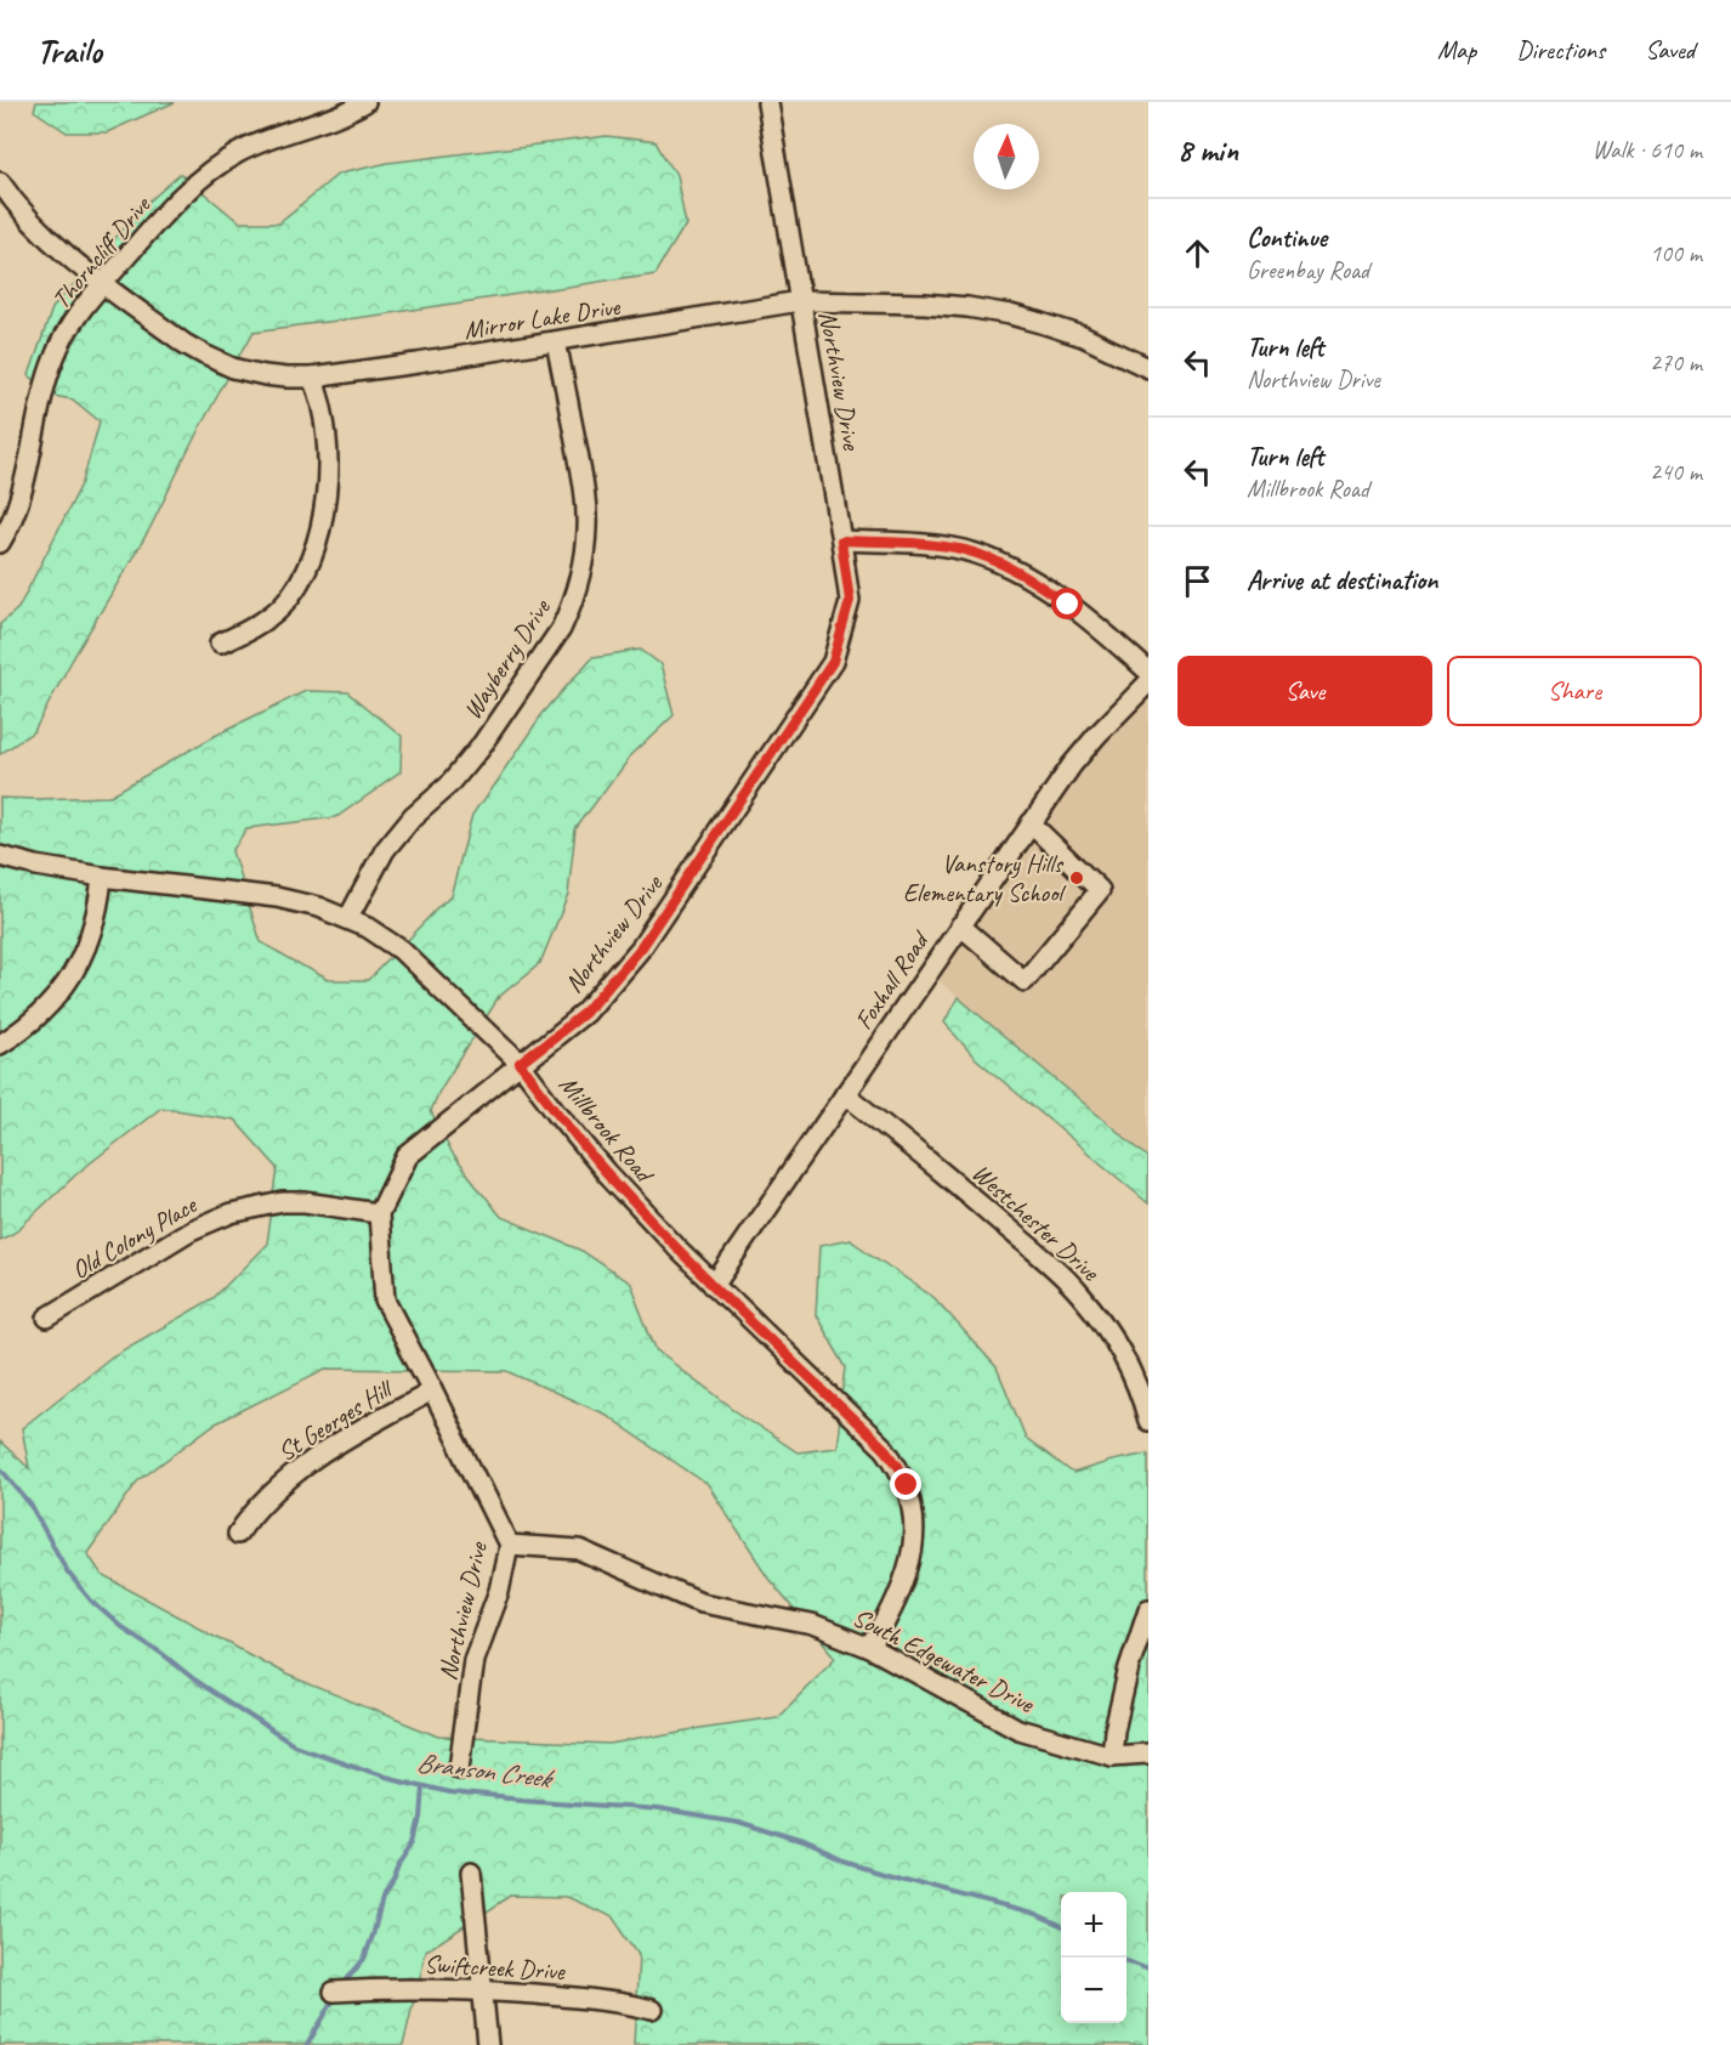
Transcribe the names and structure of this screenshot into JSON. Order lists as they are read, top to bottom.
{
  "streets": {
    "street": [
      "Thorncliff Drive",
      "Mirror Lake Drive",
      "Northview Drive",
      "Wayberry Drive",
      "Foxhall Road",
      "Millbrook Road",
      "Westchester Drive",
      "Old Colony Place",
      "St Georges Hill",
      "South Edgewater Drive",
      "Swiftcreek Drive"
    ]
  },
  "crossings": [
    ["Thorncliff Drive", "Mirror Lake Drive"],
    ["Mirror Lake Drive", "Northview Drive"],
    ["Mirror Lake Drive", "Wayberry Drive"],
    ["Northview Drive", "Millbrook Road"],
    ["Northview Drive", "Old Colony Place"],
    ["Northview Drive", "St Georges Hill"],
    ["Northview Drive", "South Edgewater Drive"],
    ["Wayberry Drive", "Millbrook Road"],
    ["Foxhall Road", "Millbrook Road"],
    ["Foxhall Road", "Westchester Drive"],
    ["Millbrook Road", "South Edgewater Drive"]
  ],
  "water": ["Branson Creek"],
  "places": ["Vanstory Hills Elementary School"],
  "north": "top",
  "page": {
    "header": "Trailo",
    "nav": ["Map", "Directions", "Saved"],
    "heading": ["8 min", "Walk · 610 m"],
    "list": [
      ["Continue", "Greenbay Road", "100 m"],
      ["Turn left", "Northview Drive", "270 m"],
      ["Turn left", "Millbrook Road", "240 m"],
      "Arrive at destination"
    ],
    "buttons": ["Save", "Share"],
    "map_buttons": ["+", "−"]
  }
}
